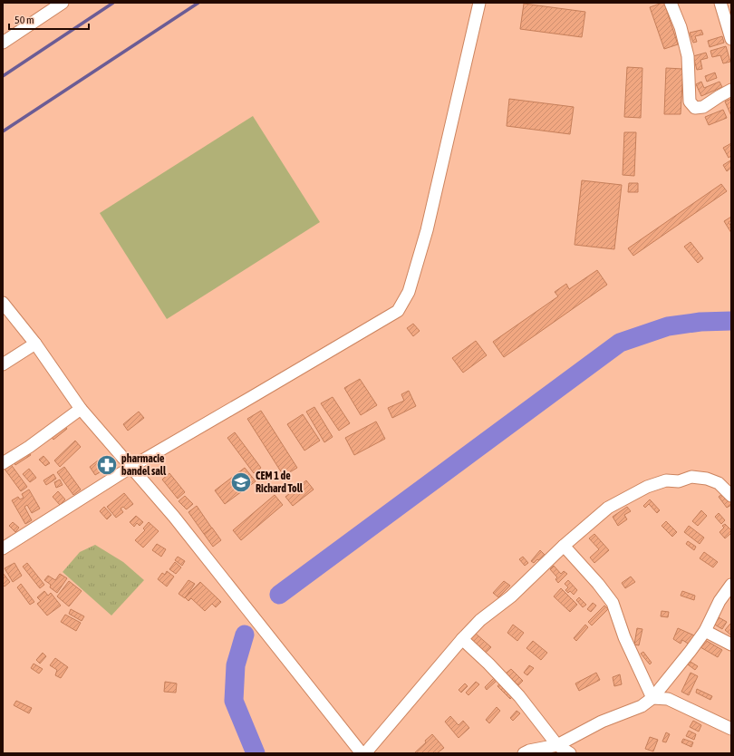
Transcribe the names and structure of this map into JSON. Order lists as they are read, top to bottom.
{
  "places": {
    "pharmacy": ["pharmacie bandel sall"],
    "school or university": ["CEM 1 de Richard Toll"]
  },
  "scale_bar": "50 m"
}
